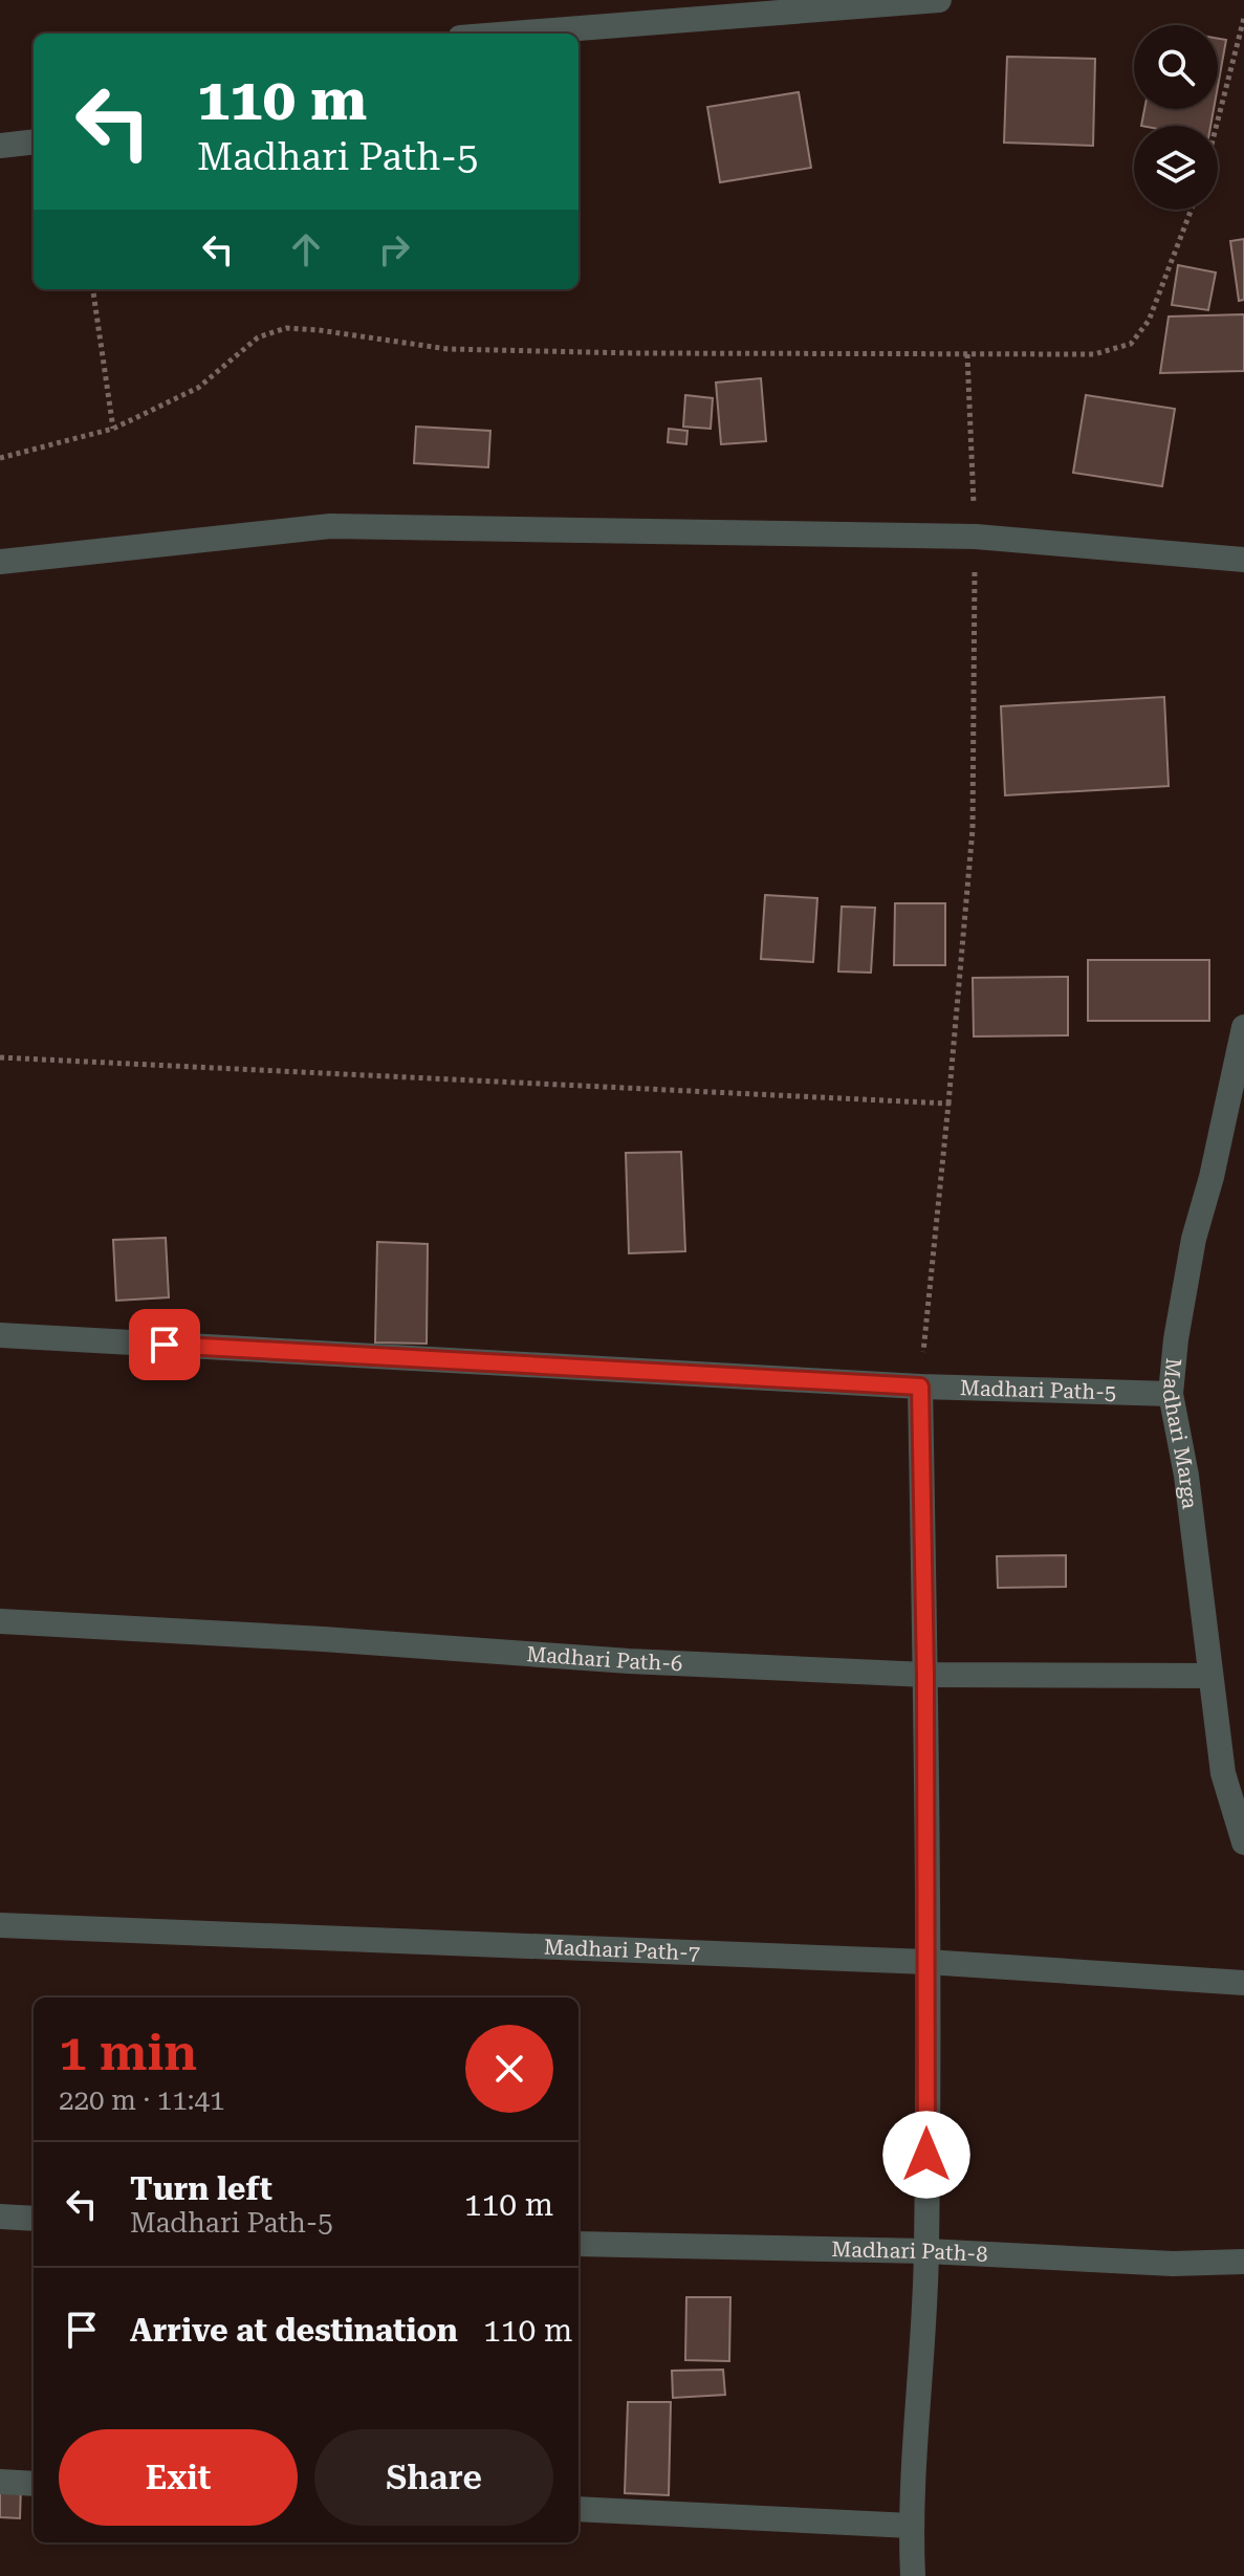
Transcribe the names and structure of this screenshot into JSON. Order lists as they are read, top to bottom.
{
  "streets": {
    "street": [
      "Madhari Path-5",
      "Madhari Marga",
      "Madhari Path-6",
      "Madhari Path-7",
      "Madhari Path-8"
    ]
  },
  "crossings": [
    ["Madhari Path-5", "Madhari Marga"],
    ["Madhari Marga", "Madhari Path-6"]
  ],
  "page": {
    "turn": ["110 m", "Madhari Path-5"],
    "heading": ["1 min", "220 m · 11:41"],
    "list": [
      {
        "name": "Turn left",
        "note": "Madhari Path-5",
        "value": "110 m"
      },
      {
        "name": "Arrive at destination",
        "value": "110 m"
      }
    ],
    "buttons": ["Exit", "Share"]
  }
}
